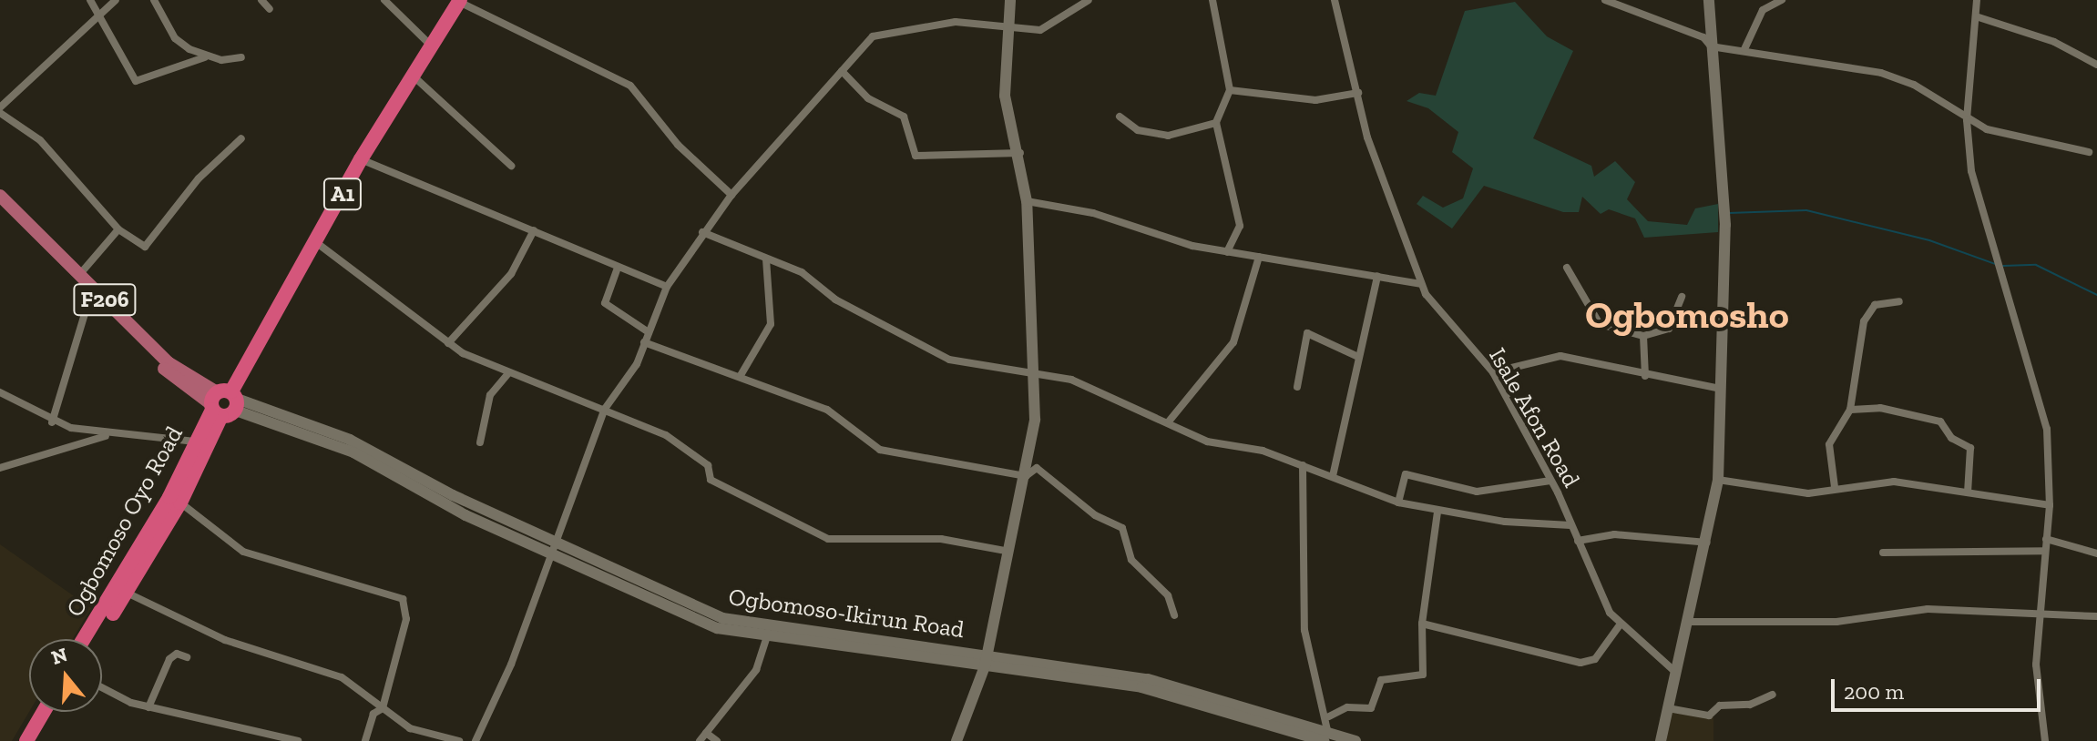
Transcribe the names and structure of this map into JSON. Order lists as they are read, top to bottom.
{
  "streets": {
    "highway": ["A1", "Ogbomoso Oyo Road"],
    "main road": ["F206", "Ogbomoso-Ikirun Road"],
    "street": ["Isale Afon Road"]
  },
  "crossings": [
    ["A1", "F206"],
    ["A1", "Ogbomoso Oyo Road"],
    ["A1", "Ogbomoso-Ikirun Road"],
    ["F206", "Ogbomoso Oyo Road"],
    ["F206", "Ogbomoso-Ikirun Road"],
    ["Ogbomoso Oyo Road", "Ogbomoso-Ikirun Road"]
  ],
  "districts": ["Ogbomosho"],
  "scale_bar": "200 m",
  "north": "top"
}
